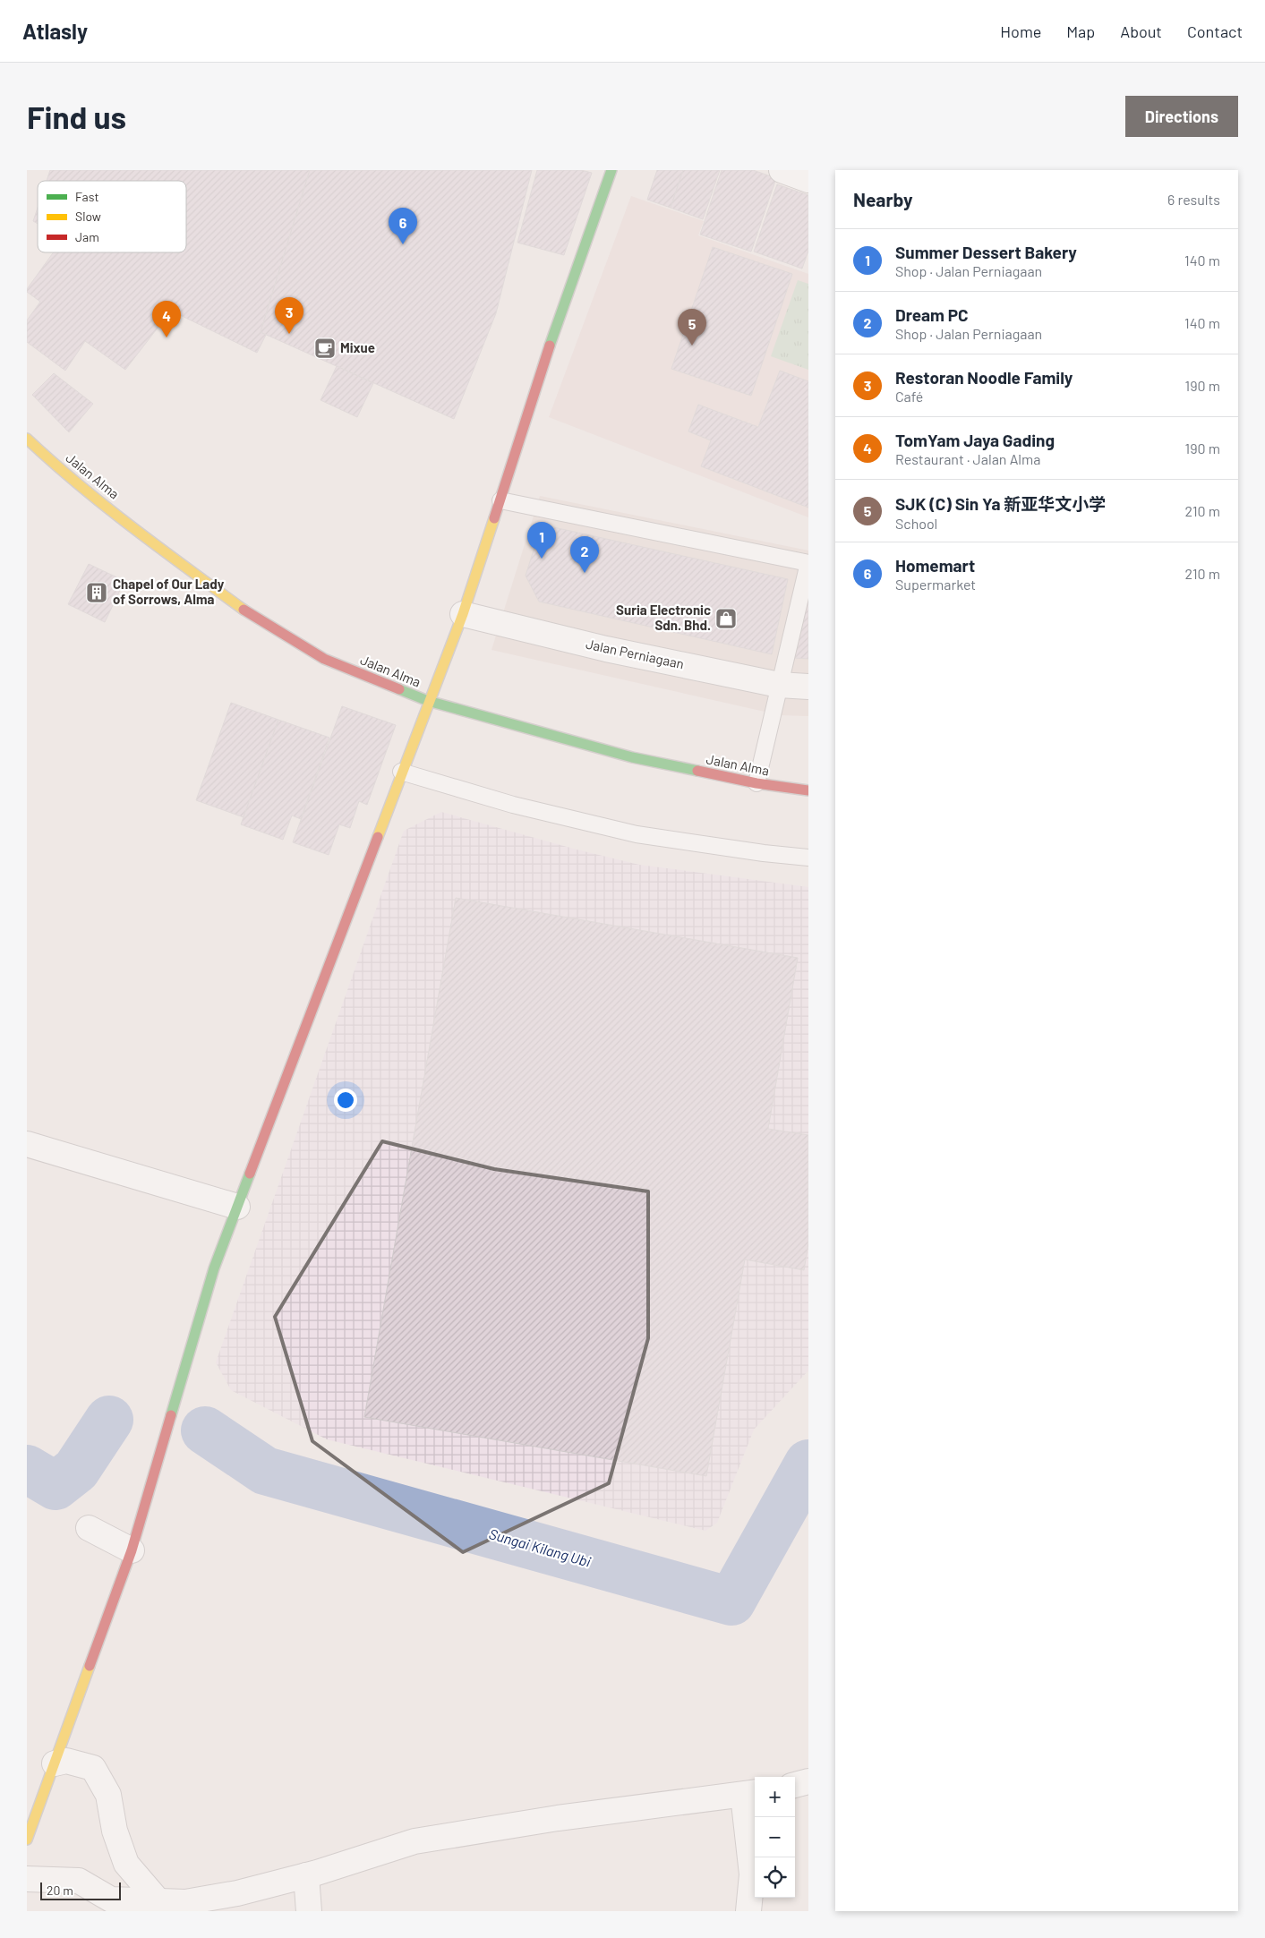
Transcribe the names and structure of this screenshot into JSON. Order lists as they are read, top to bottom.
{
  "streets": {
    "street": ["Jalan Alma", "Jalan Perniagaan"]
  },
  "water": ["Sungai Kilang Ubi"],
  "places": {
    "cafe": ["Mixue"],
    "building": ["Chapel of Our Lady of Sorrows, Alma"],
    "shop": ["Suria Electronic Sdn. Bhd."]
  },
  "legend": ["Fast", "Slow", "Jam"],
  "scale_bar": "20 m",
  "page": {
    "header": "Atlasly",
    "nav": [
      "Home",
      "Map",
      "About",
      "Contact"
    ],
    "buttons": "Directions",
    "title": "Find us",
    "heading": ["Nearby", "6 results"],
    "pins": [
      "6",
      "3",
      "4",
      "5",
      "1",
      "2"
    ],
    "list": [
      {
        "mark": "1",
        "name": "Summer Dessert Bakery",
        "note": "Shop · Jalan Perniagaan",
        "value": "140 m"
      },
      {
        "mark": "2",
        "name": "Dream PC",
        "note": "Shop · Jalan Perniagaan",
        "value": "140 m"
      },
      {
        "mark": "3",
        "name": "Restoran Noodle Family",
        "note": "Café",
        "value": "190 m"
      },
      {
        "mark": "4",
        "name": "TomYam Jaya Gading",
        "note": "Restaurant · Jalan Alma",
        "value": "190 m"
      },
      {
        "mark": "5",
        "name": "SJK (C) Sin Ya 新亚华文小学",
        "note": "School",
        "value": "210 m"
      },
      {
        "mark": "6",
        "name": "Homemart",
        "note": "Supermarket",
        "value": "210 m"
      }
    ],
    "map_buttons": ["+", "−"],
    "scale": "20 m"
  }
}
